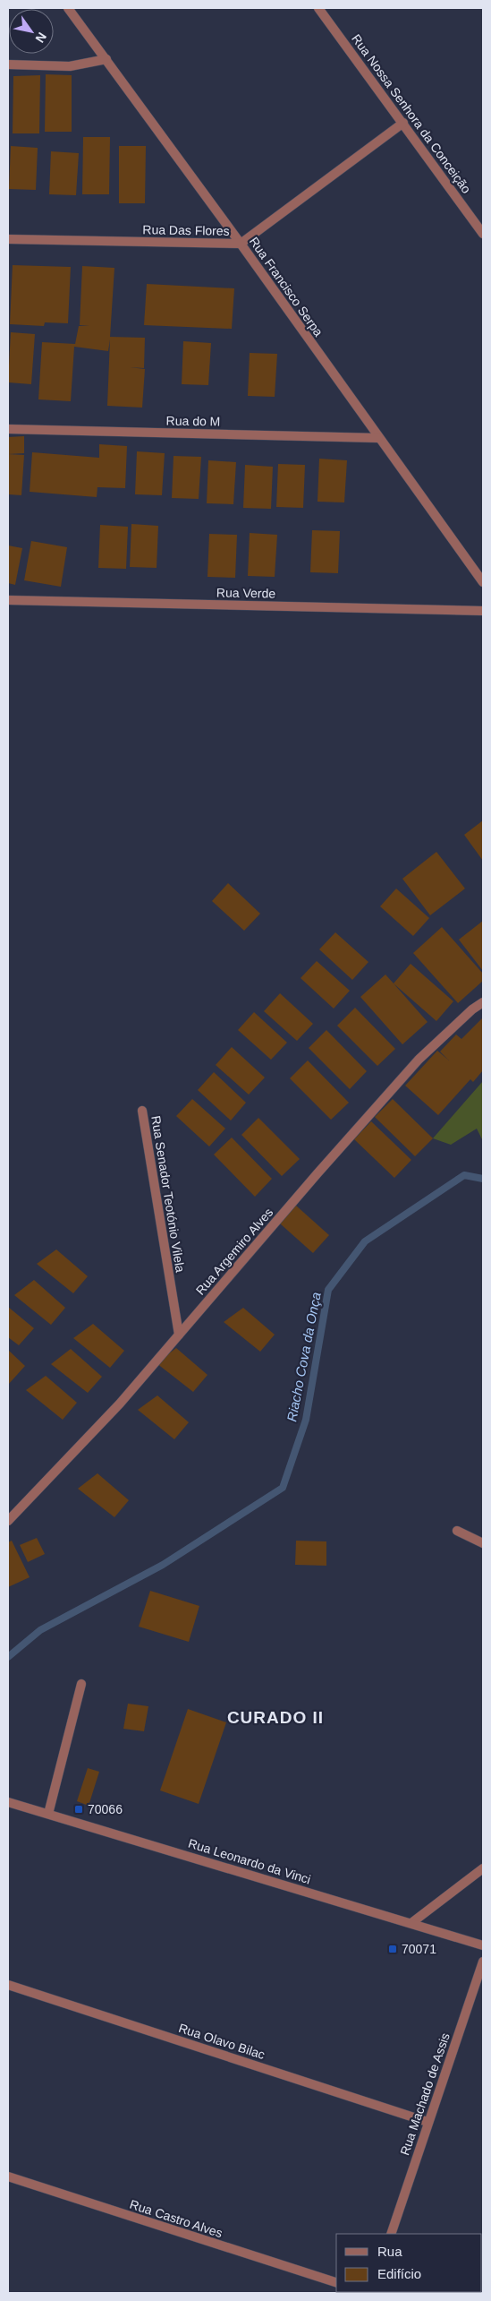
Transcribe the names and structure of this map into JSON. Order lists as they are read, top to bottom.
{
  "streets": {
    "street": [
      "Rua Nossa Senhora da Conceição",
      "Rua Das Flores",
      "Rua Francisco Serpa",
      "Rua do M",
      "Rua Verde",
      "Rua Senador Teotónio Vilela",
      "Rua Argemiro Alves",
      "Rua Leonardo da Vinci",
      "Rua Olavo Bilac",
      "Rua Machado de Assis",
      "Rua Castro Alves"
    ]
  },
  "crossings": [
    ["Rua Nossa Senhora da Conceição", "Rua Das Flores"],
    ["Rua Das Flores", "Rua Francisco Serpa"],
    ["Rua Francisco Serpa", "Rua do M"],
    ["Rua Senador Teotónio Vilela", "Rua Argemiro Alves"],
    ["Rua Olavo Bilac", "Rua Machado de Assis"]
  ],
  "districts": ["CURADO II"],
  "water": ["Riacho Cova da Onça"],
  "places": {
    "transit": ["70066", "70071"]
  },
  "legend": ["Rua", "Edifício"],
  "north": "bottom right"
}
